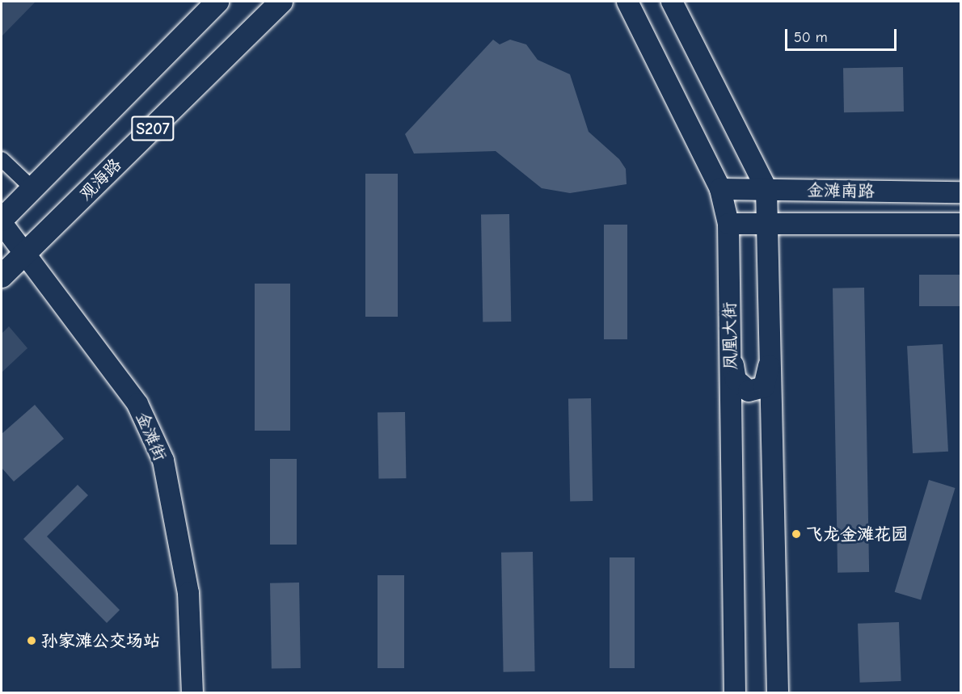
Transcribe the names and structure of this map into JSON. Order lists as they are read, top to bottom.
{
  "streets": {
    "main road": [
      "S207",
      "观海路",
      "金滩南路",
      "凤凰大街",
      "金滩街"
    ]
  },
  "crossings": [
    ["S207", "金滩街"],
    ["观海路", "金滩街"],
    ["金滩南路", "凤凰大街"]
  ],
  "places": ["飞龙金滩花园", "孙家滩公交场站"],
  "scale_bar": "50 m"
}
